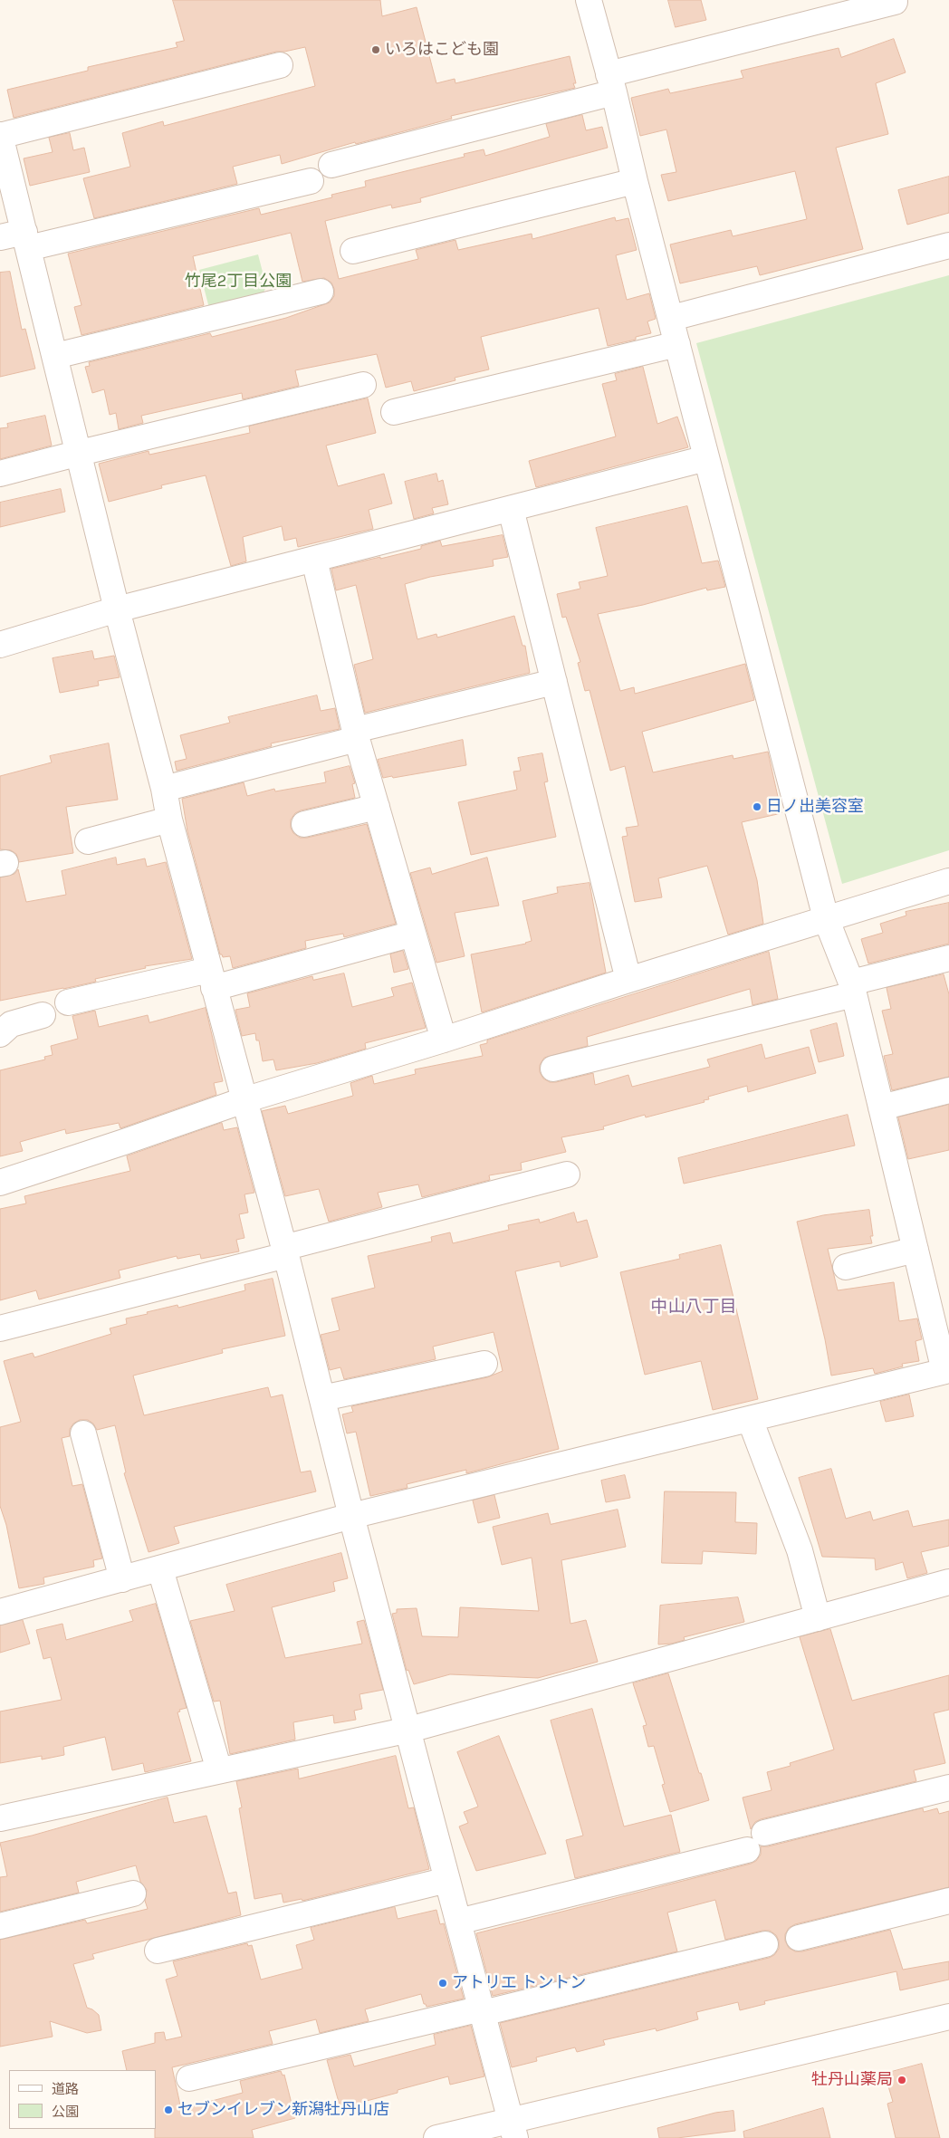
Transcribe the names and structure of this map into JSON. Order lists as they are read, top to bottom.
{
  "districts": ["中山八丁目"],
  "parks": ["竹尾2丁目公園"],
  "places": [
    "いろはこども園",
    "日ノ出美容室",
    "アトリエ トントン",
    "牡丹山薬局",
    "セブンイレブン新潟牡丹山店"
  ],
  "legend": ["道路", "公園"]
}
